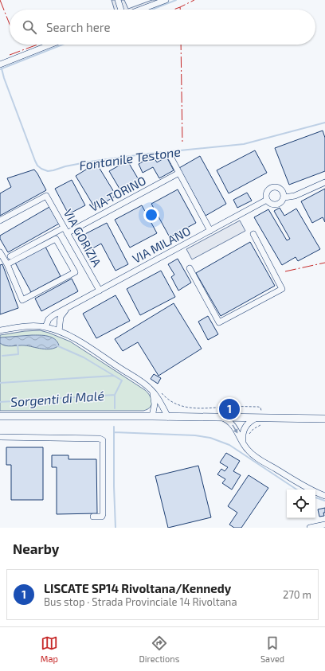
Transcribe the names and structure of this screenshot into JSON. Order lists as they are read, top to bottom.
{
  "streets": {
    "street": ["VIA TORINO", "VIA GORIZIA", "VIA MILANO"]
  },
  "crossings": [
    ["VIA TORINO", "VIA GORIZIA"],
    ["VIA GORIZIA", "VIA MILANO"]
  ],
  "water": ["Fontanile Testone", "Sorgenti di Malé"],
  "page": {
    "search": "Search here",
    "pins": "1",
    "heading": "Nearby",
    "list": [
      {
        "mark": "1",
        "name": "LISCATE SP14 Rivoltana/Kennedy",
        "note": "Bus stop · Strada Provinciale 14 Rivoltana",
        "value": "270 m"
      }
    ],
    "nav": ["Map", "Directions", "Saved"]
  }
}
